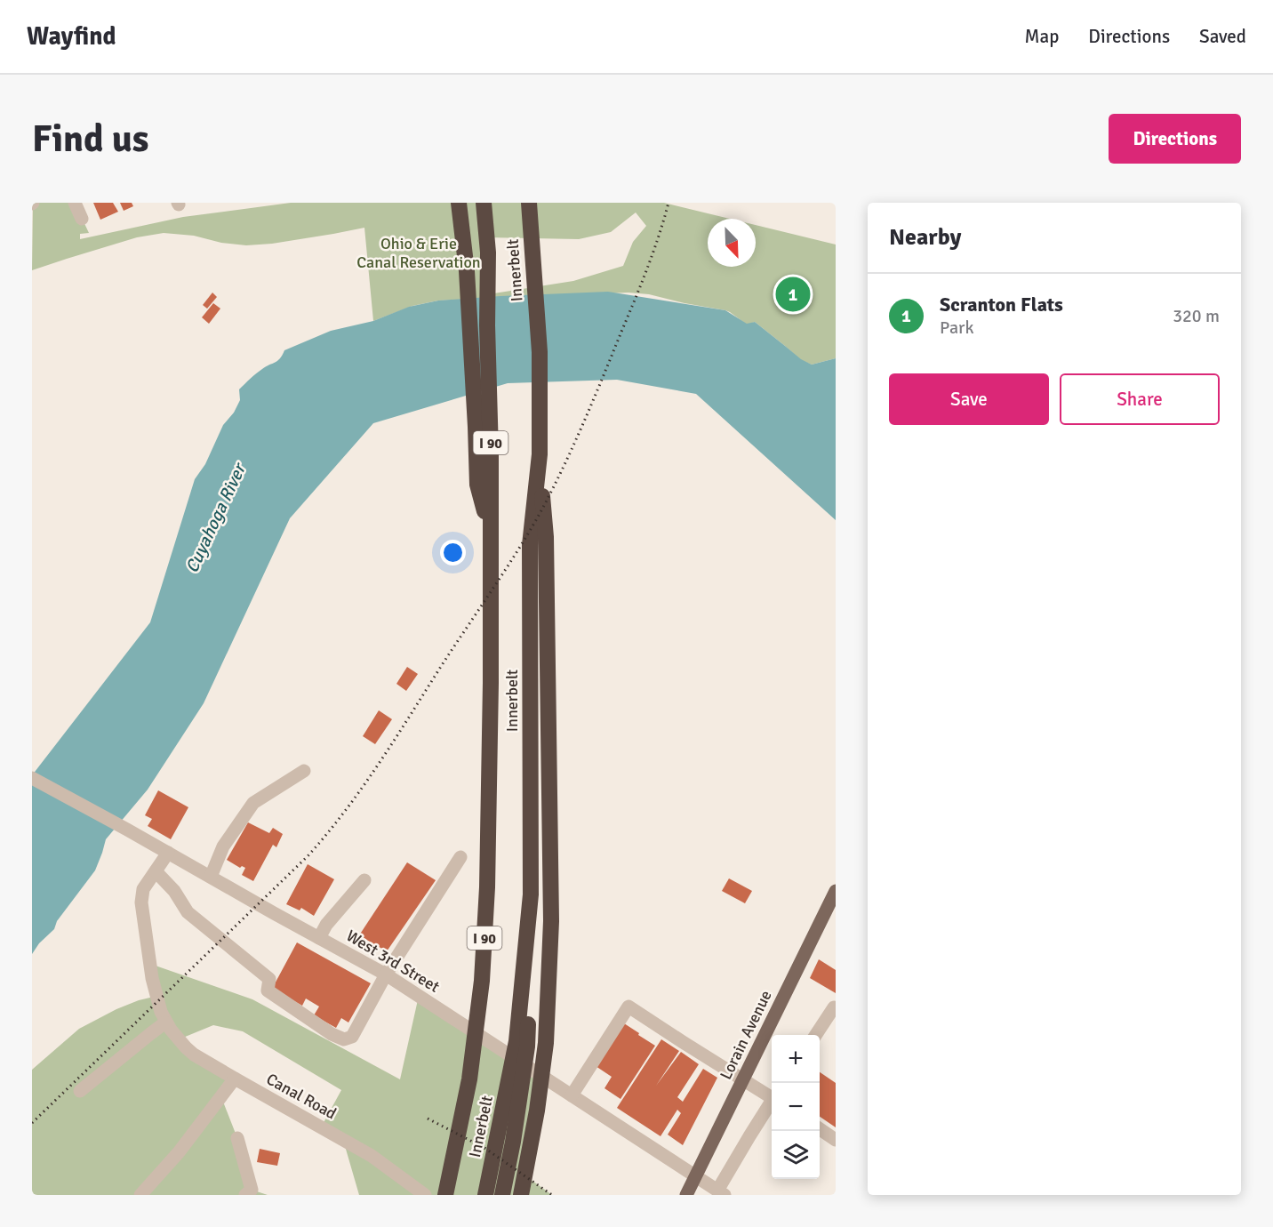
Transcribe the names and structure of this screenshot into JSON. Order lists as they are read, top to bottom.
{
  "streets": {
    "highway": ["Innerbelt", "I 90"],
    "main road": ["Lorain Avenue"],
    "street": ["West 3rd Street", "Canal Road"]
  },
  "crossings": [
    ["West 3rd Street", "Canal Road"]
  ],
  "water": ["Cuyahoga River"],
  "parks": ["Ohio & Erie Canal Reservation"],
  "north": "bottom right",
  "page": {
    "header": "Wayfind",
    "nav": ["Map", "Directions", "Saved"],
    "buttons": [
      "Directions",
      ["Save", "Share"]
    ],
    "title": "Find us",
    "heading": "Nearby",
    "list": [
      {
        "mark": "1",
        "name": "Scranton Flats",
        "note": "Park",
        "value": "320 m"
      }
    ],
    "pins": "1",
    "map_buttons": ["+", "−"]
  }
}
